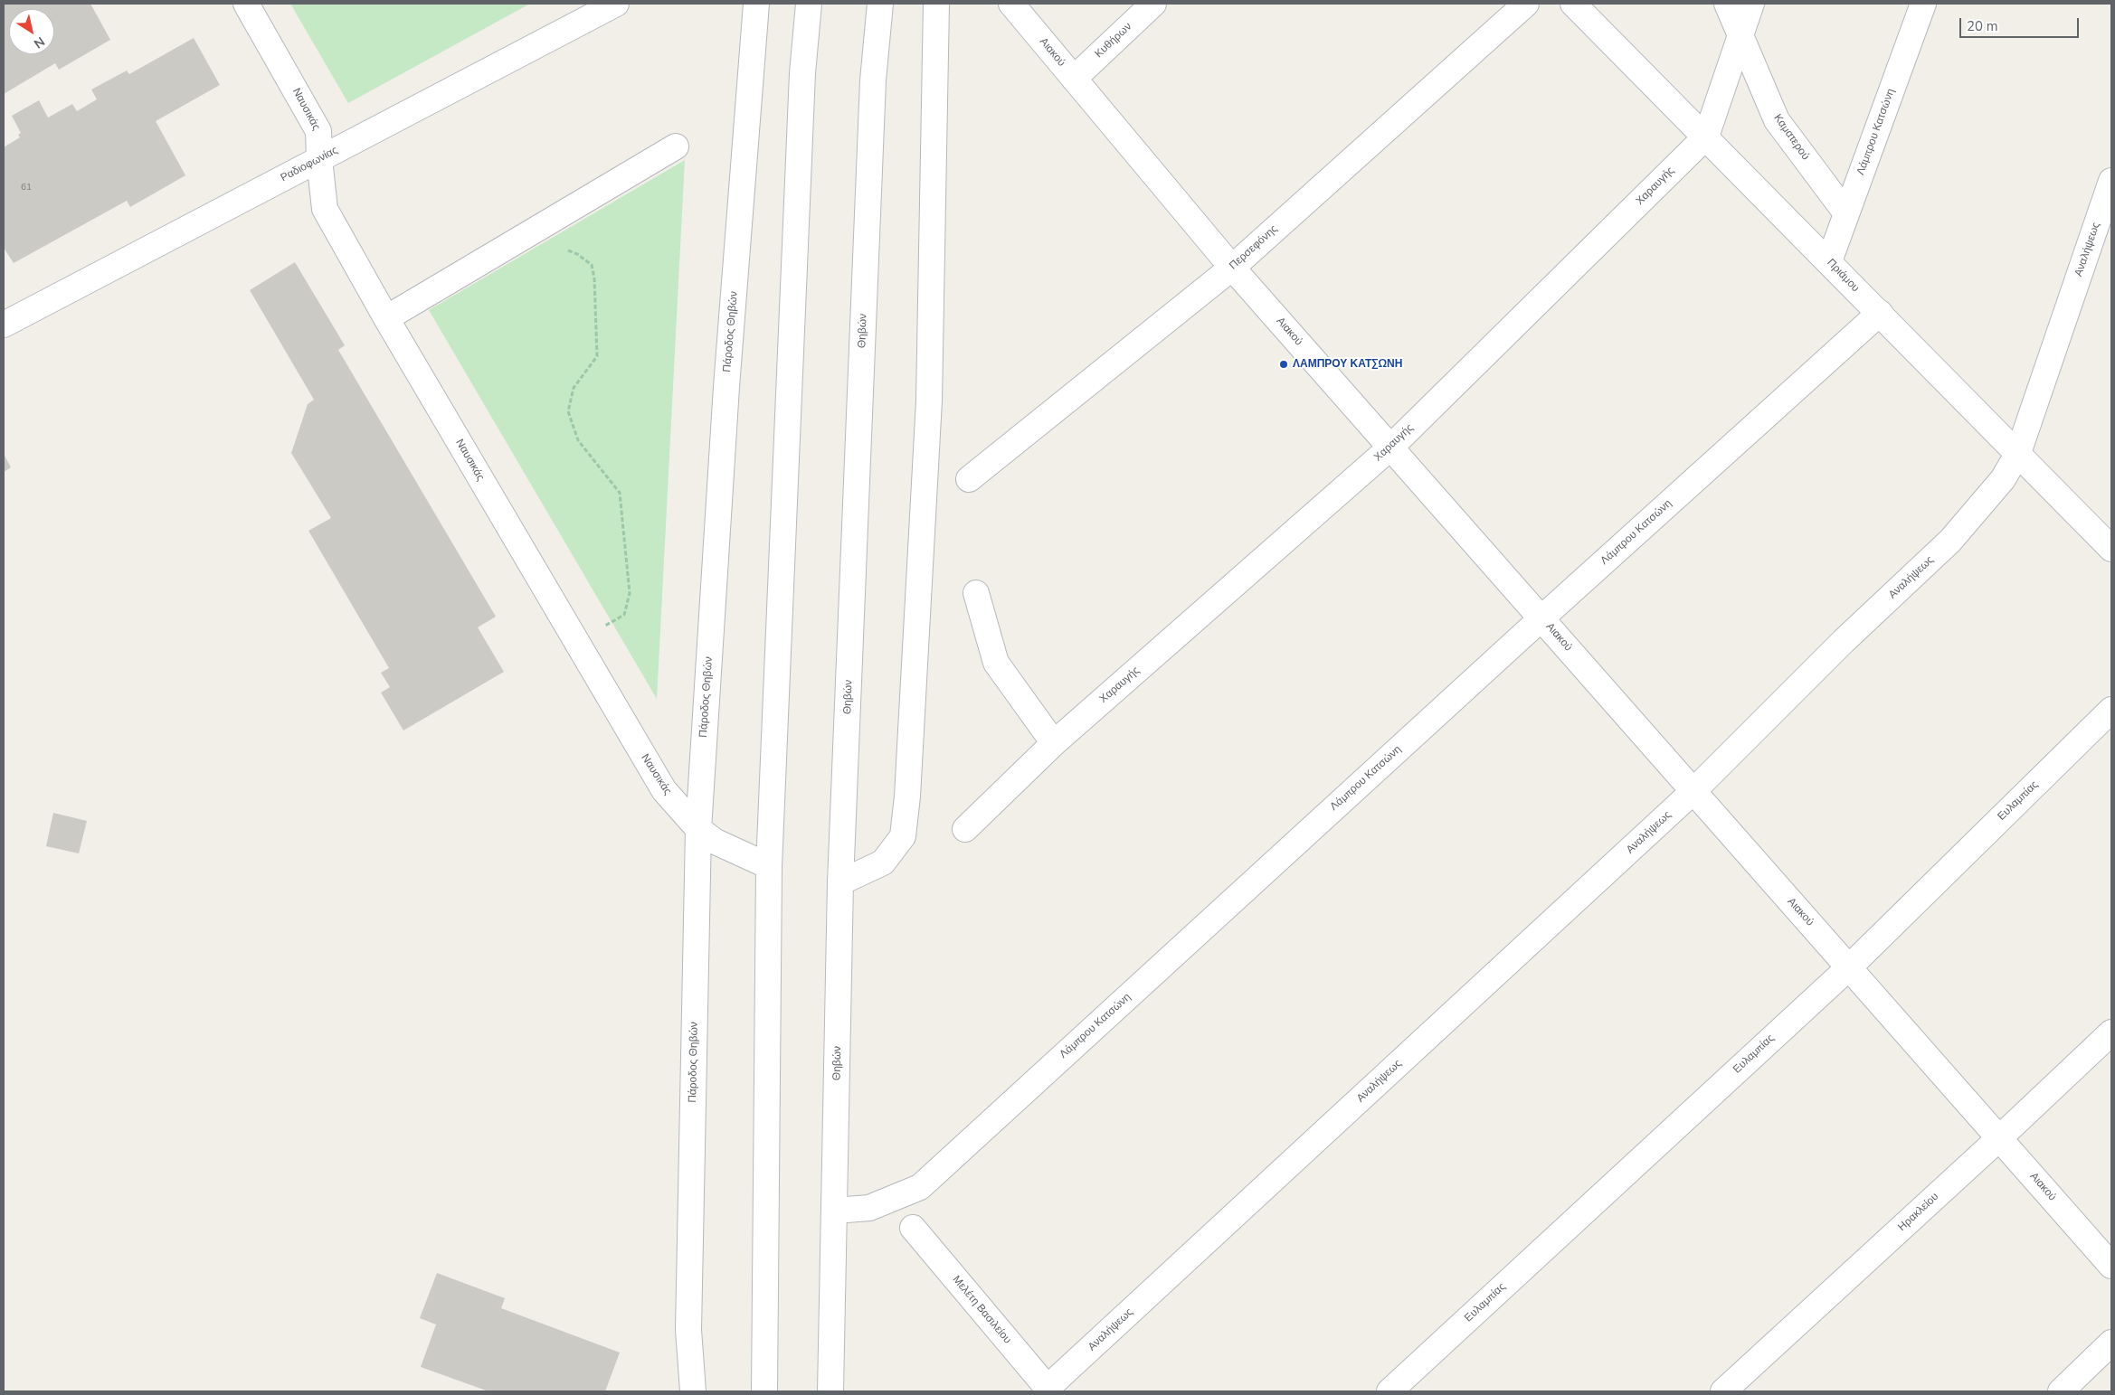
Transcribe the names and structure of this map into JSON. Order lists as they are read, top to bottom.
{
  "streets": {
    "street": [
      "Κυθήρων",
      "Αιακού",
      "Ναυσικάς",
      "Λάμπρου Κατσώνη",
      "Καματερού",
      "Ραδιοφωνίας",
      "Χαραυγής",
      "Περσεφόνης",
      "Αναλήψεως",
      "Πριάμου",
      "Θηβών",
      "Πάροδος Θηβών",
      "Ευλαμπίας",
      "Ηρακλείου",
      "Μελέτη Βασιλείου"
    ]
  },
  "crossings": [
    ["Κυθήρων", "Αιακού"],
    ["Αιακού", "Λάμπρου Κατσώνη"],
    ["Αιακού", "Χαραυγής"],
    ["Αιακού", "Περσεφόνης"],
    ["Αιακού", "Αναλήψεως"],
    ["Αιακού", "Ευλαμπίας"],
    ["Αιακού", "Ηρακλείου"],
    ["Ναυσικάς", "Ραδιοφωνίας"],
    ["Ναυσικάς", "Πάροδος Θηβών"],
    ["Λάμπρου Κατσώνη", "Καματερού"],
    ["Λάμπρου Κατσώνη", "Πριάμου"],
    ["Λάμπρου Κατσώνη", "Θηβών"],
    ["Καματερού", "Χαραυγής"],
    ["Χαραυγής", "Πριάμου"],
    ["Αναλήψεως", "Πριάμου"],
    ["Αναλήψεως", "Μελέτη Βασιλείου"]
  ],
  "places": ["ΛΑΜΠΡΟΥ ΚΑΤΣΩΝΗ"],
  "house_numbers": ["61"],
  "scale_bar": "20 m",
  "north": "bottom right"
}
